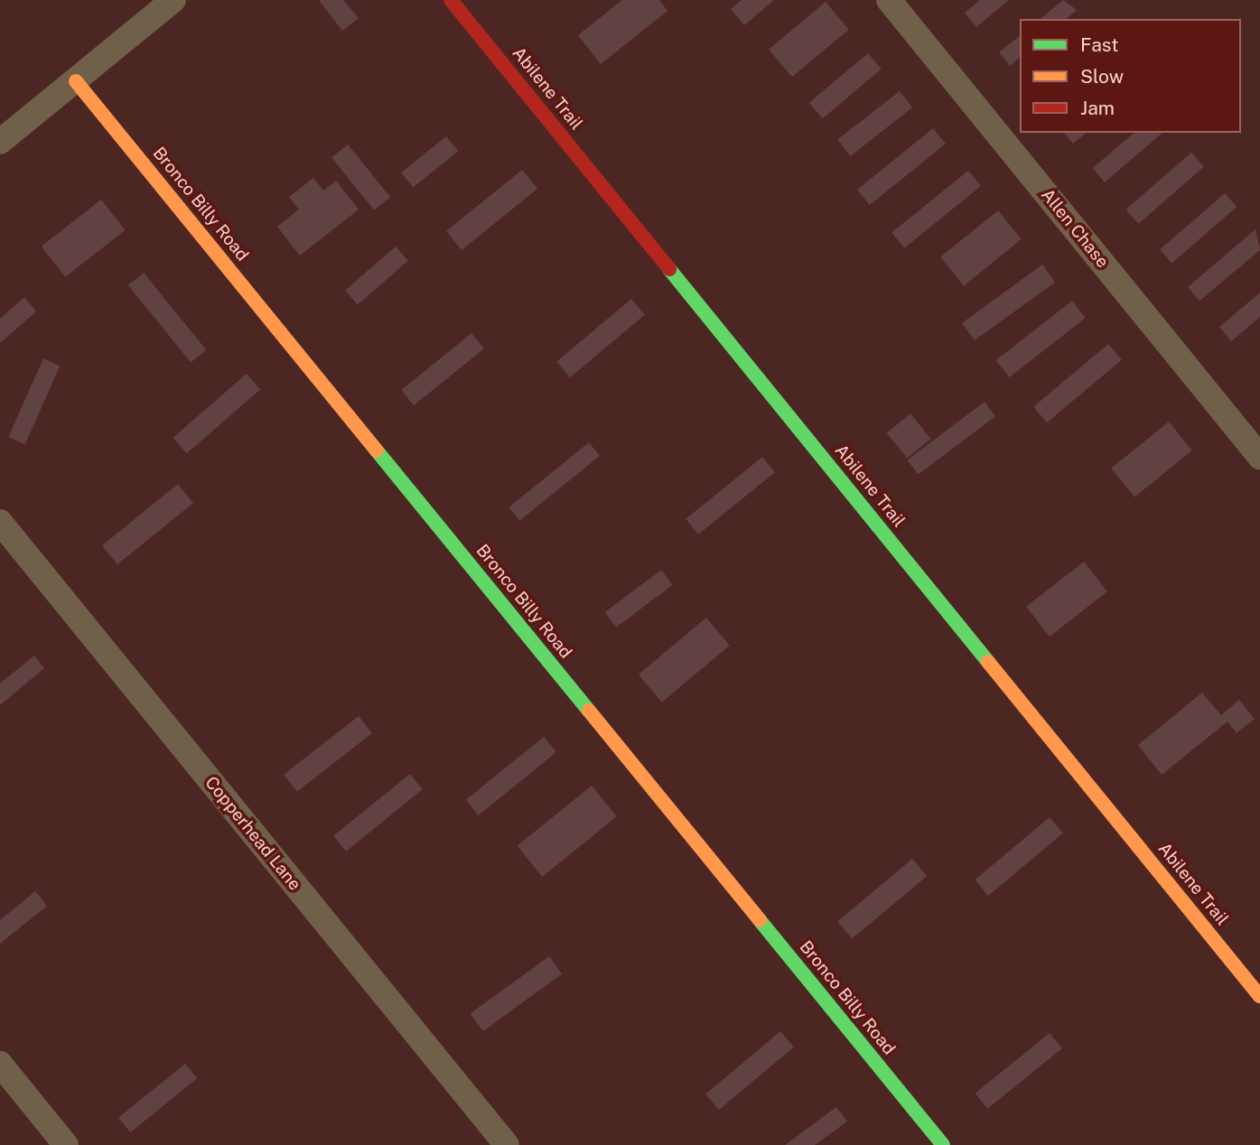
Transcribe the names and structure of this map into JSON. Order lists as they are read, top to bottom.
{
  "streets": {
    "street": [
      "Abilene Trail",
      "Bronco Billy Road",
      "Allen Chase",
      "Copperhead Lane"
    ]
  },
  "legend": ["Fast", "Slow", "Jam"]
}
